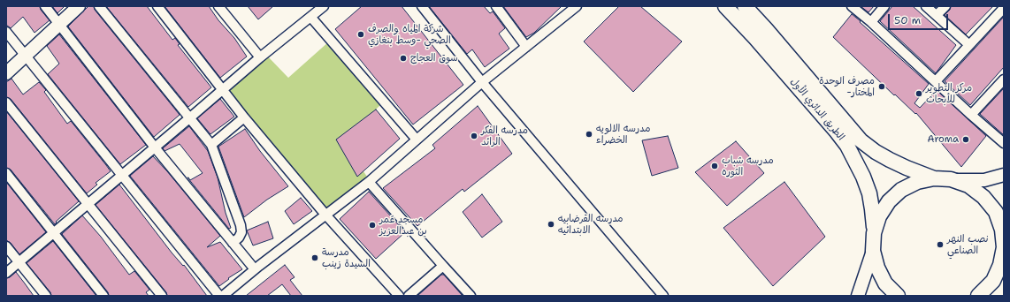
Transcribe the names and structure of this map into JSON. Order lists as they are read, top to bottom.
{
  "streets": {
    "main road": ["الطريق الدائري الأول"]
  },
  "places": [
    "شركة المياه والصرف الصحي -وسط بنغازي",
    "سوق العجاج",
    "مصرف الوحدة -المختار",
    "مركز التطوير للأبحاث",
    "مدرسه الالويه الخضراء",
    "مدرسه الفكر الرائد",
    "Aroma",
    "مدرسه شباب الثوره",
    "مدرسه القرضابيه الابتدائيه",
    "مسجد عُمر بن عبدالعزيز",
    "نصب النهر الصناعي",
    "مدرسة السيدة زينب"
  ],
  "scale_bar": "50 m"
}
